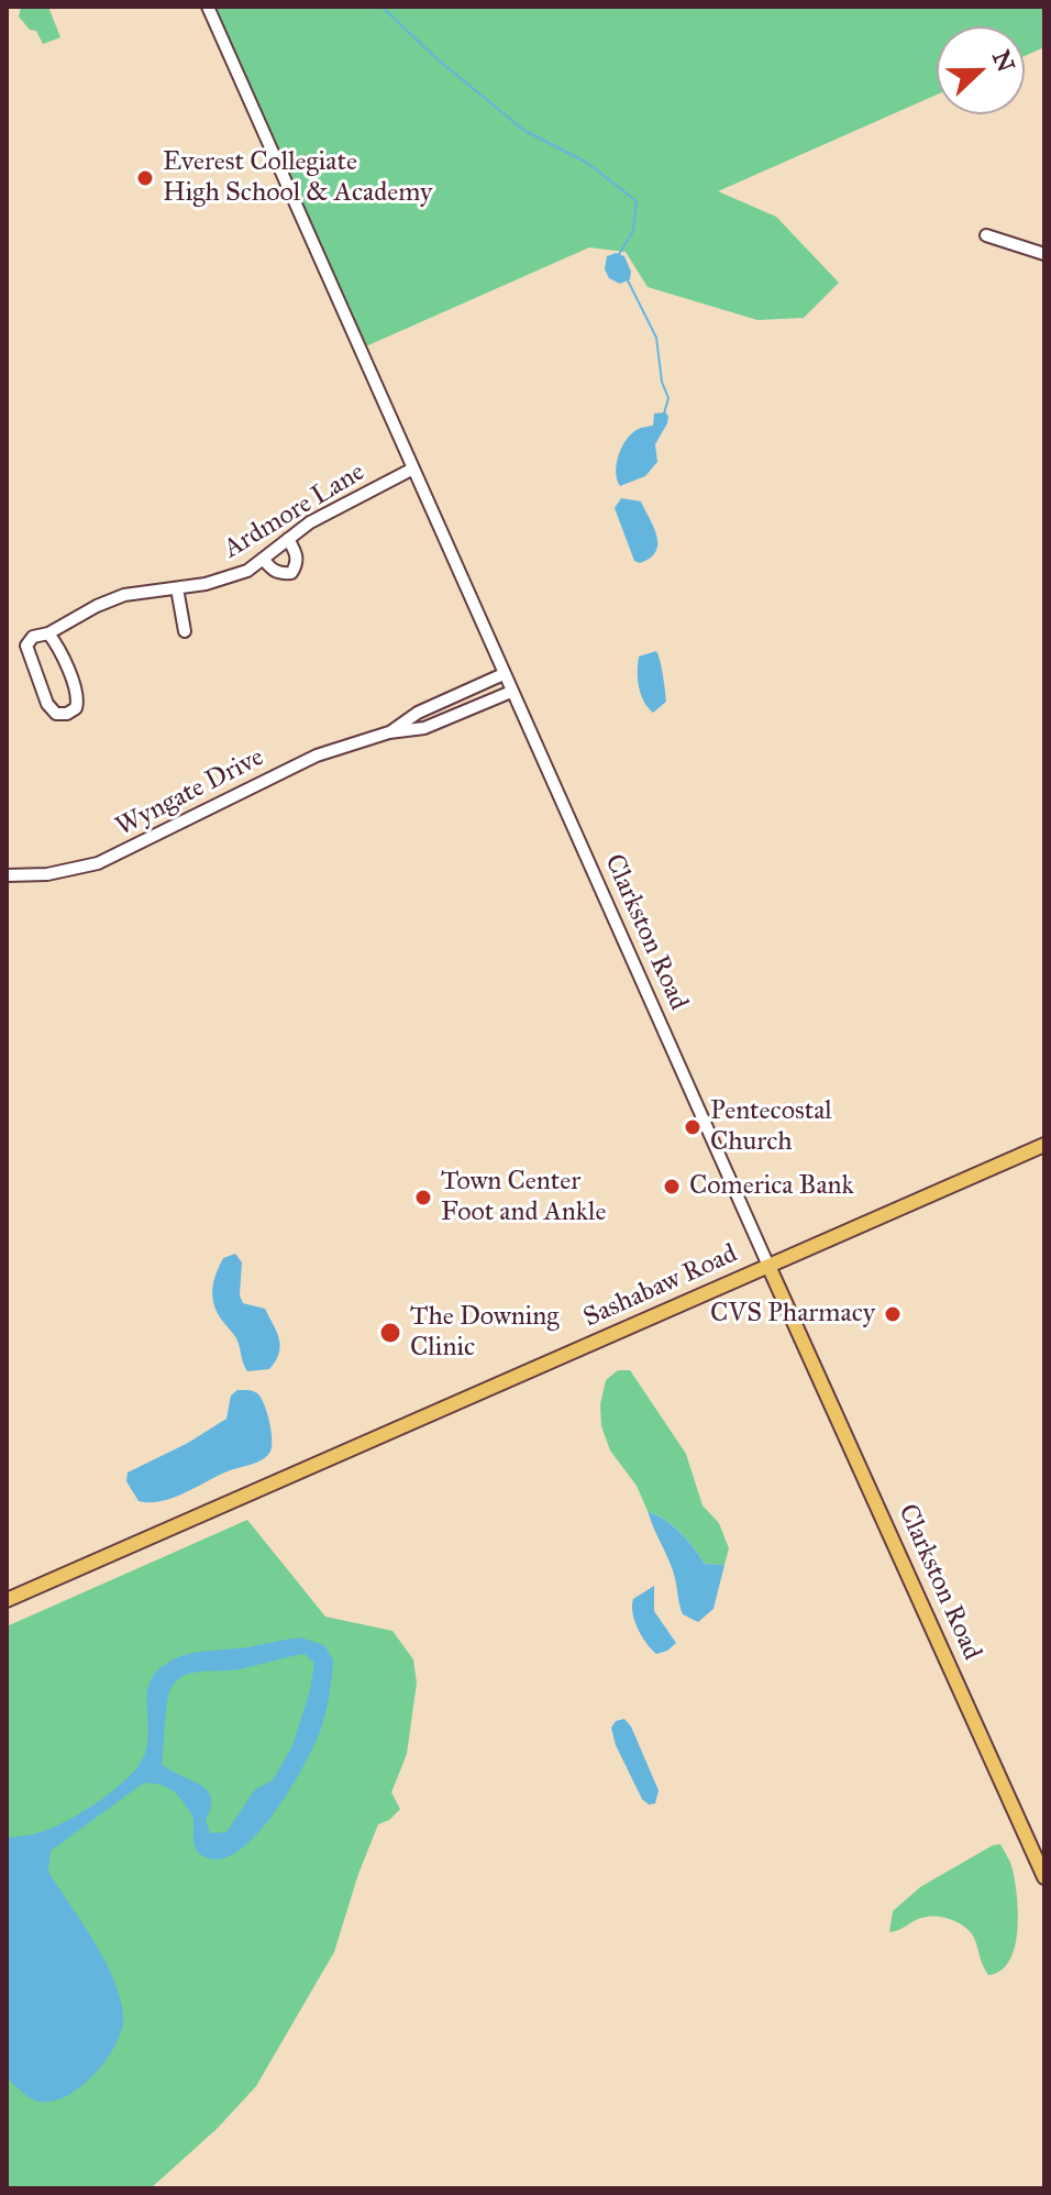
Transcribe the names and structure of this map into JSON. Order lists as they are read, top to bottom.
{
  "streets": {
    "main road": ["Clarkston Road", "Sashabaw Road"],
    "street": ["Ardmore Lane", "Wyngate Drive"]
  },
  "crossings": [
    ["Ardmore Lane", "Clarkston Road"],
    ["Wyngate Drive", "Clarkston Road"],
    ["Clarkston Road", "Sashabaw Road"]
  ],
  "places": [
    "Everest Collegiate High School & Academy",
    "Pentecostal Church",
    "Comerica Bank",
    "Town Center Foot and Ankle",
    "CVS Pharmacy",
    "The Downing Clinic"
  ],
  "north": "right"
}
